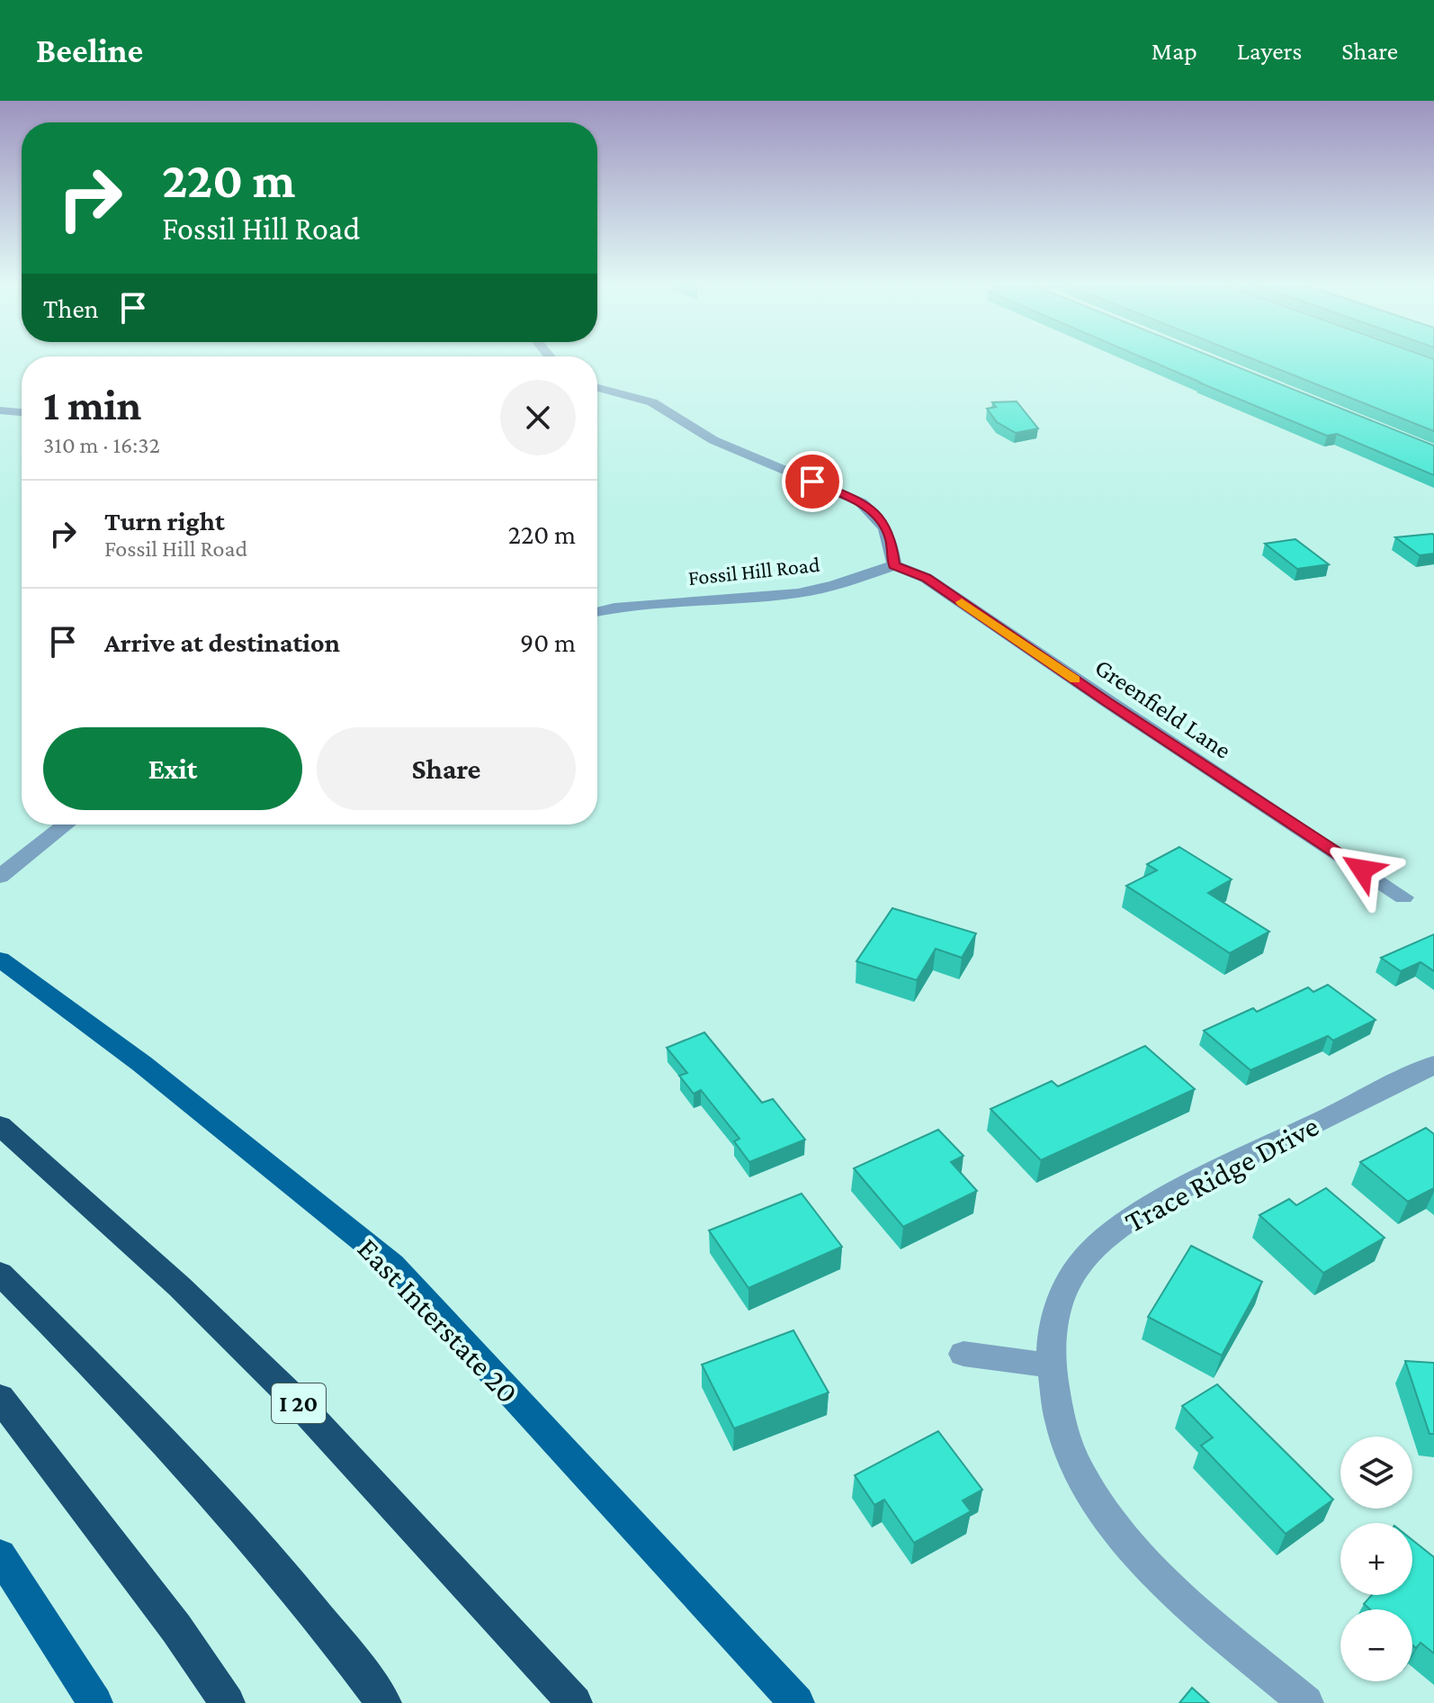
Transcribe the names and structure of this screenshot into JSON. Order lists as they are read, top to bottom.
{
  "streets": {
    "highway": ["I 20"],
    "main road": ["East Interstate 20"],
    "street": ["Fossil Hill Road", "Greenfield Lane", "Trace Ridge Drive"]
  },
  "crossings": [
    ["Fossil Hill Road", "Greenfield Lane"]
  ],
  "page": {
    "header": "Beeline",
    "nav": ["Map", "Layers", "Share"],
    "turn": ["220 m", "Fossil Hill Road"],
    "then": "Then",
    "heading": ["1 min", "310 m · 16:32"],
    "list": [
      {
        "name": "Turn right",
        "note": "Fossil Hill Road",
        "value": "220 m"
      },
      {
        "name": "Arrive at destination",
        "value": "90 m"
      }
    ],
    "buttons": ["Exit", "Share"],
    "map_buttons": ["+", "−"]
  }
}
